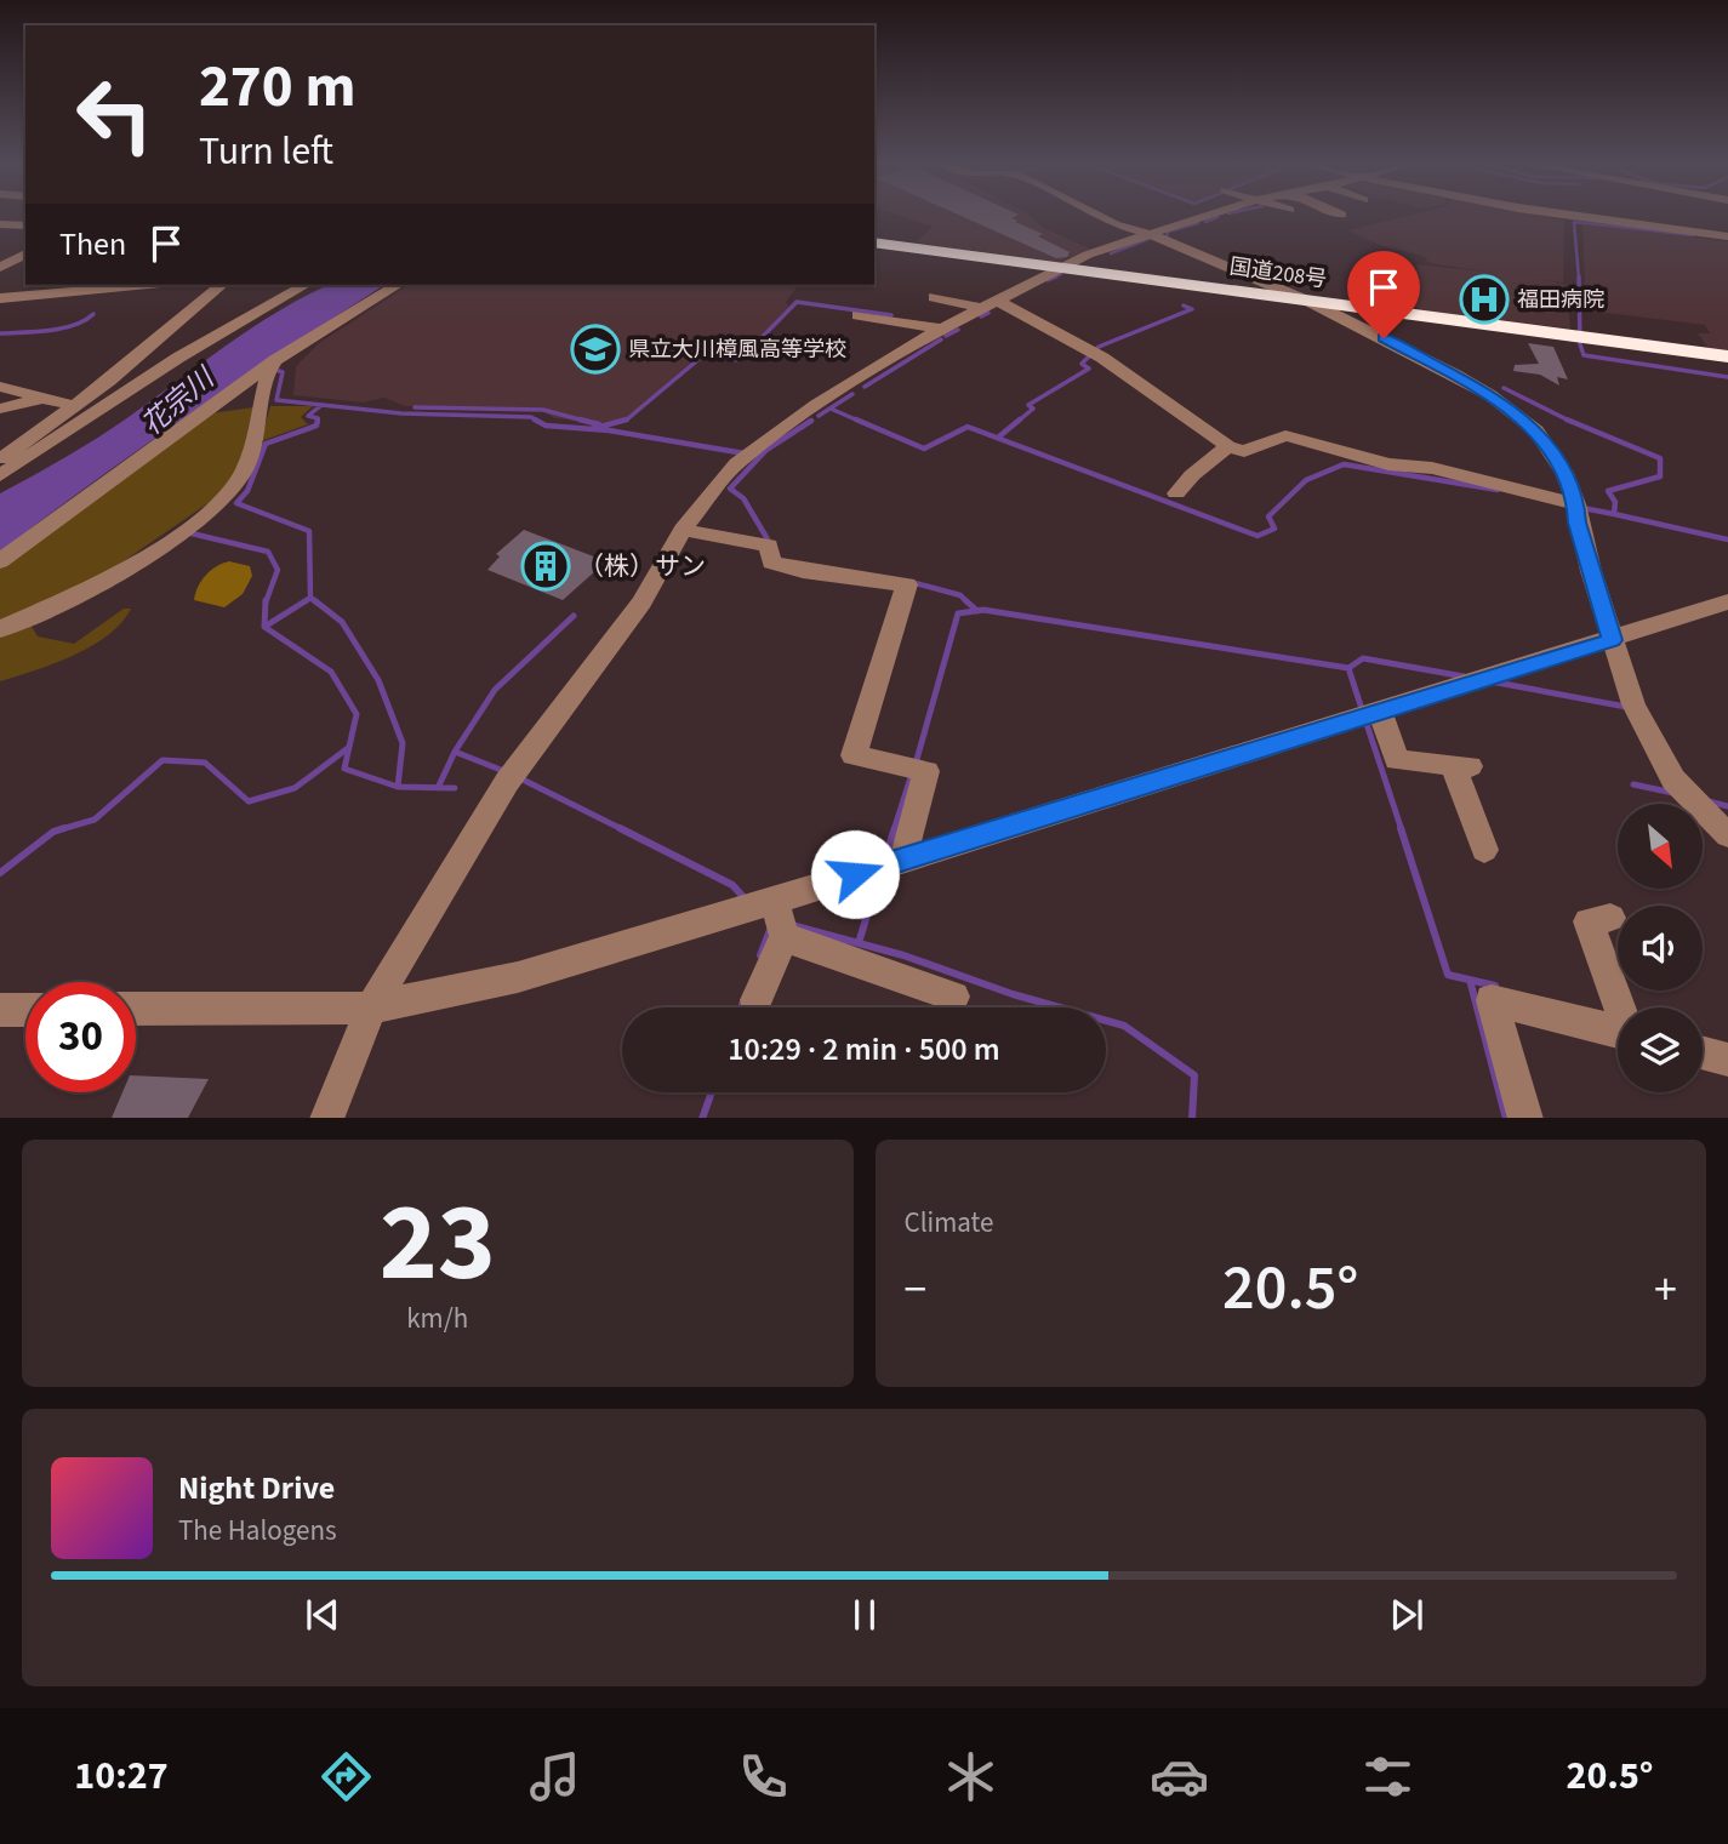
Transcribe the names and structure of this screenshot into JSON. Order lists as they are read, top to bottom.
{
  "streets": {
    "highway": ["国道208号"]
  },
  "water": ["花宗川"],
  "places": {
    "hospital": ["福田病院"],
    "school or university": ["県立大川樟風高等学校"],
    "building": ["（株）サン"]
  },
  "north": "bottom right",
  "page": {
    "turn": ["270 m", "Turn left"],
    "then": "Then",
    "limit": "30",
    "trip": "10:29 · 2 min · 500 m",
    "tile": [
      ["23", "km/h"],
      "Climate"
    ],
    "heat": ["−", "20.5°", "+"],
    "song": ["Night Drive", "The Halogens"],
    "tabs": ["10:27", "20.5°"]
  }
}
